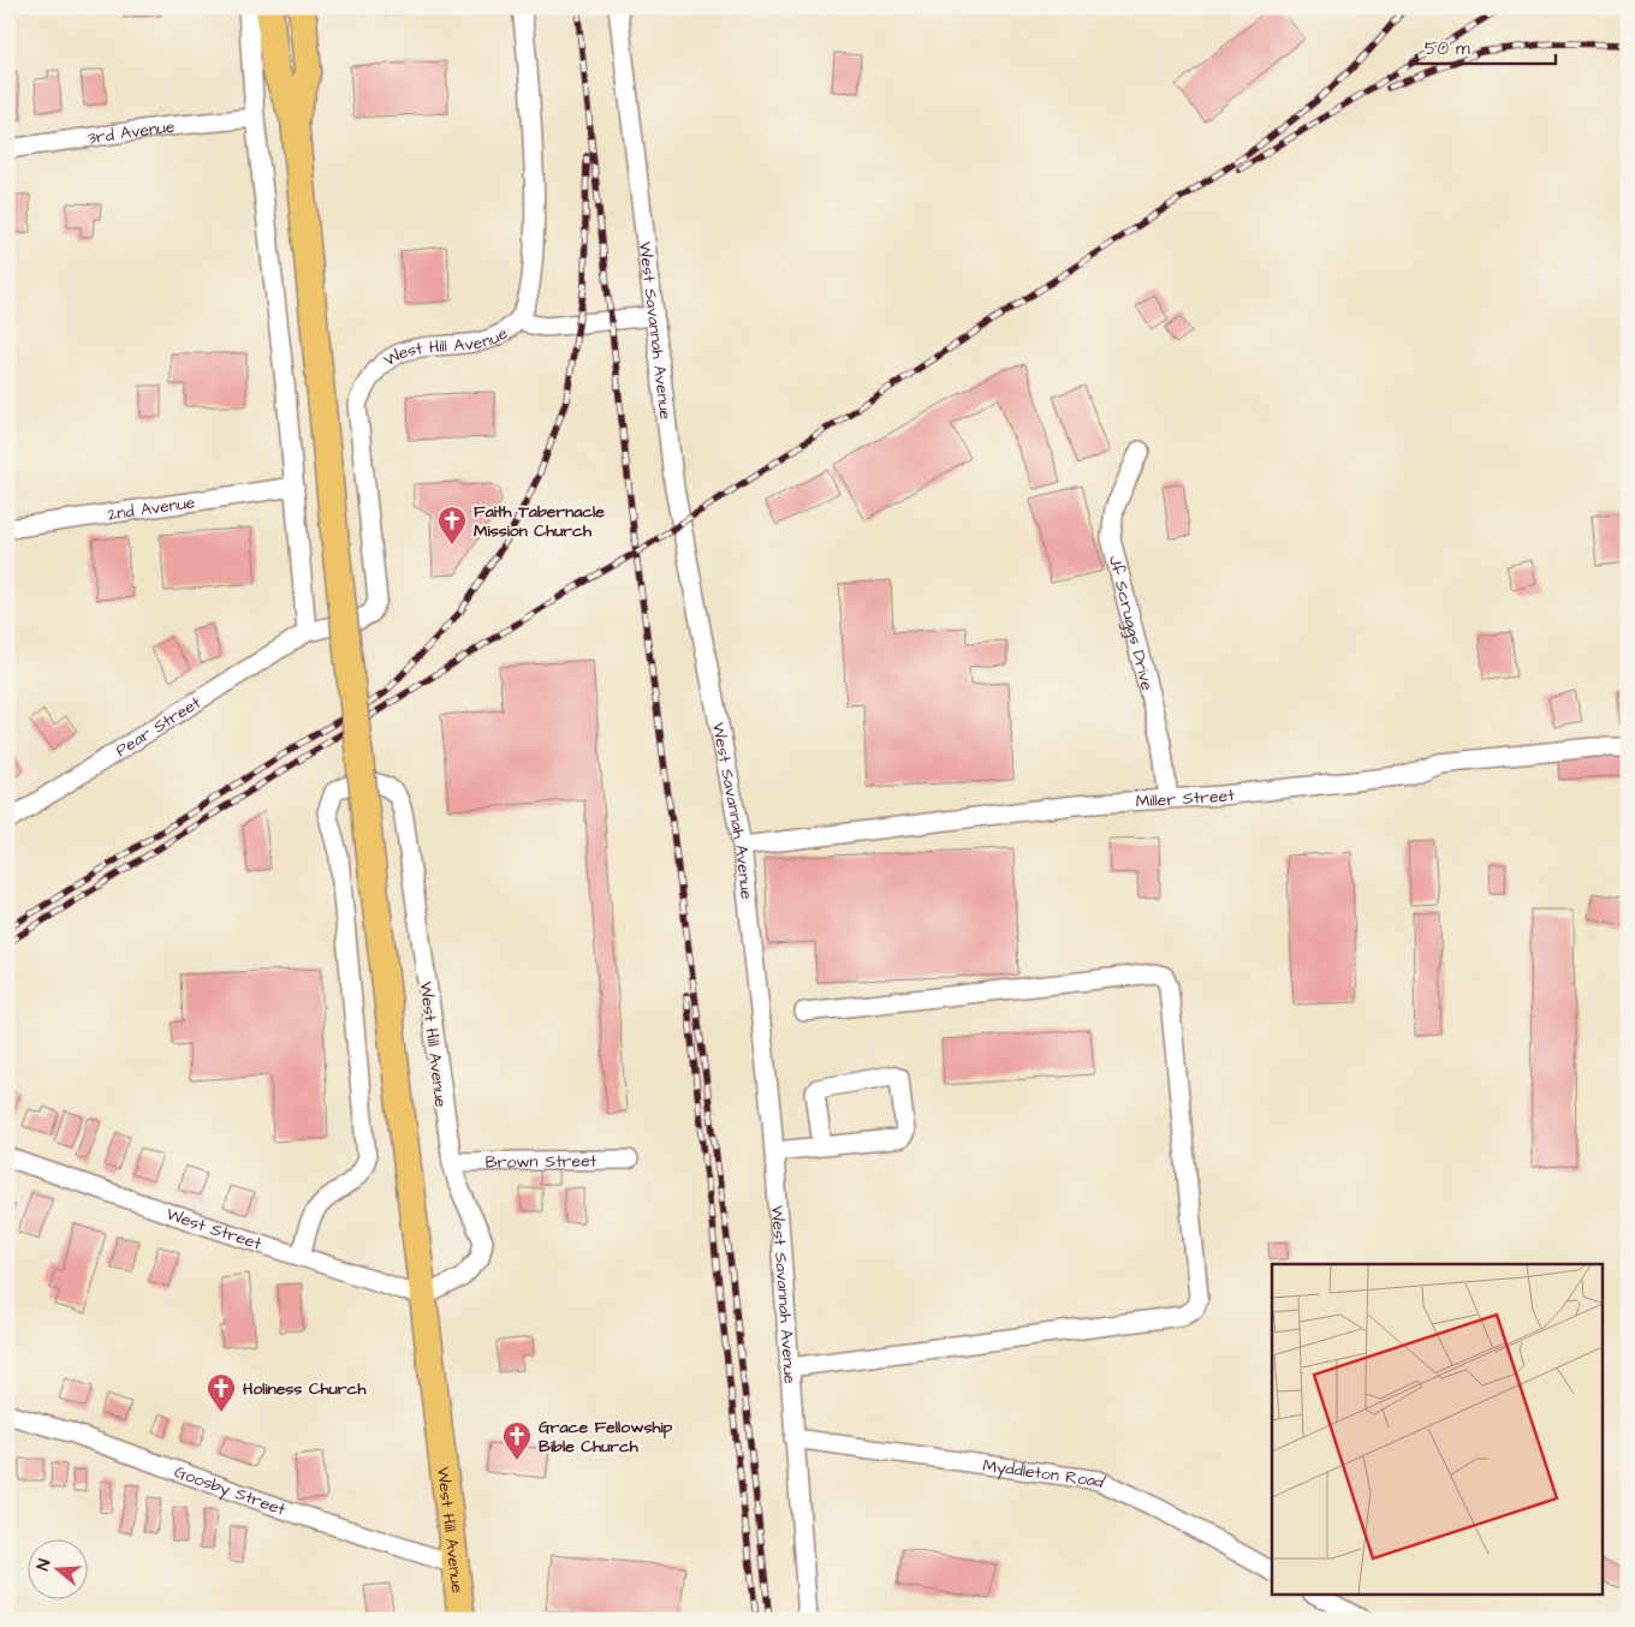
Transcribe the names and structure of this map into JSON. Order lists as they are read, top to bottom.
{
  "streets": {
    "highway": ["West Hill Avenue"],
    "street": [
      "3rd Avenue",
      "West Savannah Avenue",
      "2nd Avenue",
      "Jf Scruggs Drive",
      "Pear Street",
      "Miller Street",
      "Brown Street",
      "West Street",
      "Myddleton Road",
      "Goosby Street"
    ]
  },
  "crossings": [
    ["West Savannah Avenue", "Miller Street"],
    ["West Savannah Avenue", "Myddleton Road"],
    ["West Hill Avenue", "Pear Street"],
    ["West Hill Avenue", "Brown Street"],
    ["West Hill Avenue", "West Street"],
    ["West Hill Avenue", "Goosby Street"],
    ["Jf Scruggs Drive", "Miller Street"]
  ],
  "places": {
    "church": ["Faith Tabernacle Mission Church", "Holiness Church", "Grace Fellowship Bible Church"]
  },
  "scale_bar": "50 m",
  "north": "left"
}
